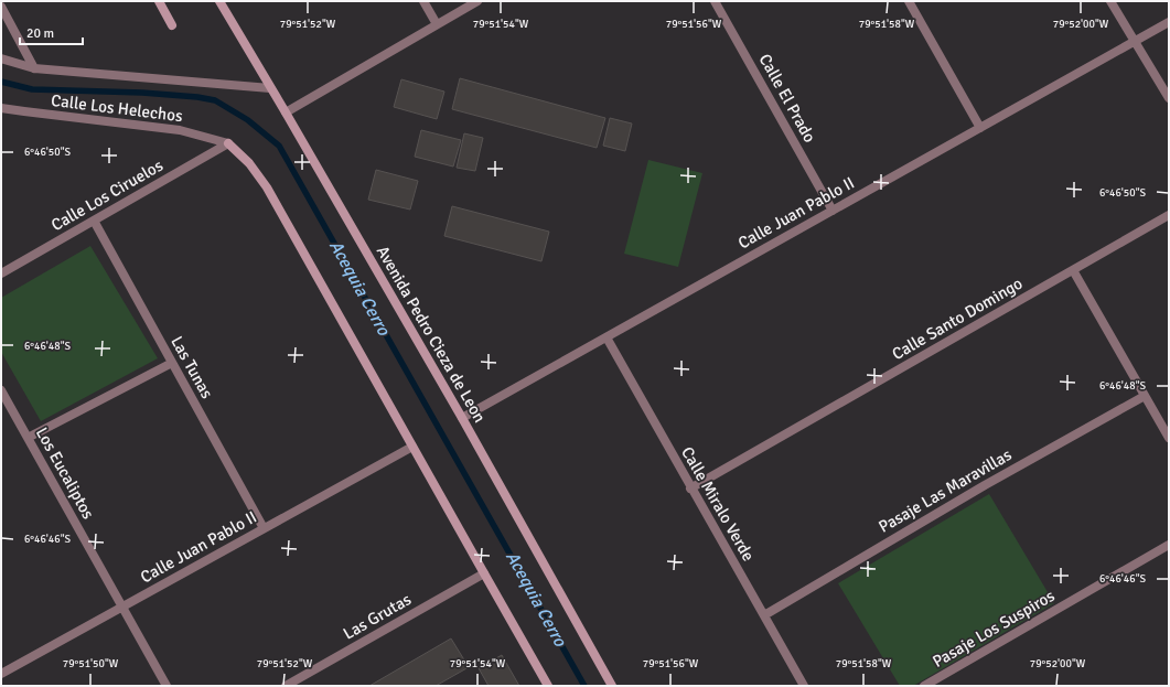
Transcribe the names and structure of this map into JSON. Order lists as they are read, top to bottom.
{
  "streets": {
    "street": [
      "Calle El Prado",
      "Calle Los Helechos",
      "Calle Los Ciruelos",
      "Calle Juan Pablo II",
      "Calle Santo Domingo",
      "Avenida Pedro Cieza de Leon",
      "Las Tunas",
      "Los Eucaliptos",
      "Pasaje Las Maravillas",
      "Calle Miralo Verde",
      "Las Grutas",
      "Pasaje Los Suspiros"
    ]
  },
  "crossings": [
    ["Calle El Prado", "Calle Juan Pablo II"],
    ["Calle Los Helechos", "Calle Los Ciruelos"],
    ["Calle Los Ciruelos", "Las Tunas"],
    ["Calle Juan Pablo II", "Avenida Pedro Cieza de Leon"],
    ["Calle Juan Pablo II", "Las Tunas"],
    ["Calle Juan Pablo II", "Los Eucaliptos"],
    ["Calle Juan Pablo II", "Calle Miralo Verde"],
    ["Calle Santo Domingo", "Calle Miralo Verde"],
    ["Pasaje Las Maravillas", "Calle Miralo Verde"]
  ],
  "water": ["Acequia Cerro"],
  "scale_bar": "20 m",
  "coordinates": [
    "79°51'52\"W",
    "79°51'54\"W",
    "79°51'56\"W",
    "79°51'58\"W",
    "79°52'00\"W",
    "6°46'50\"S",
    "6°46'48\"S",
    "6°46'46\"S",
    "79°51'50\"W"
  ]
}
